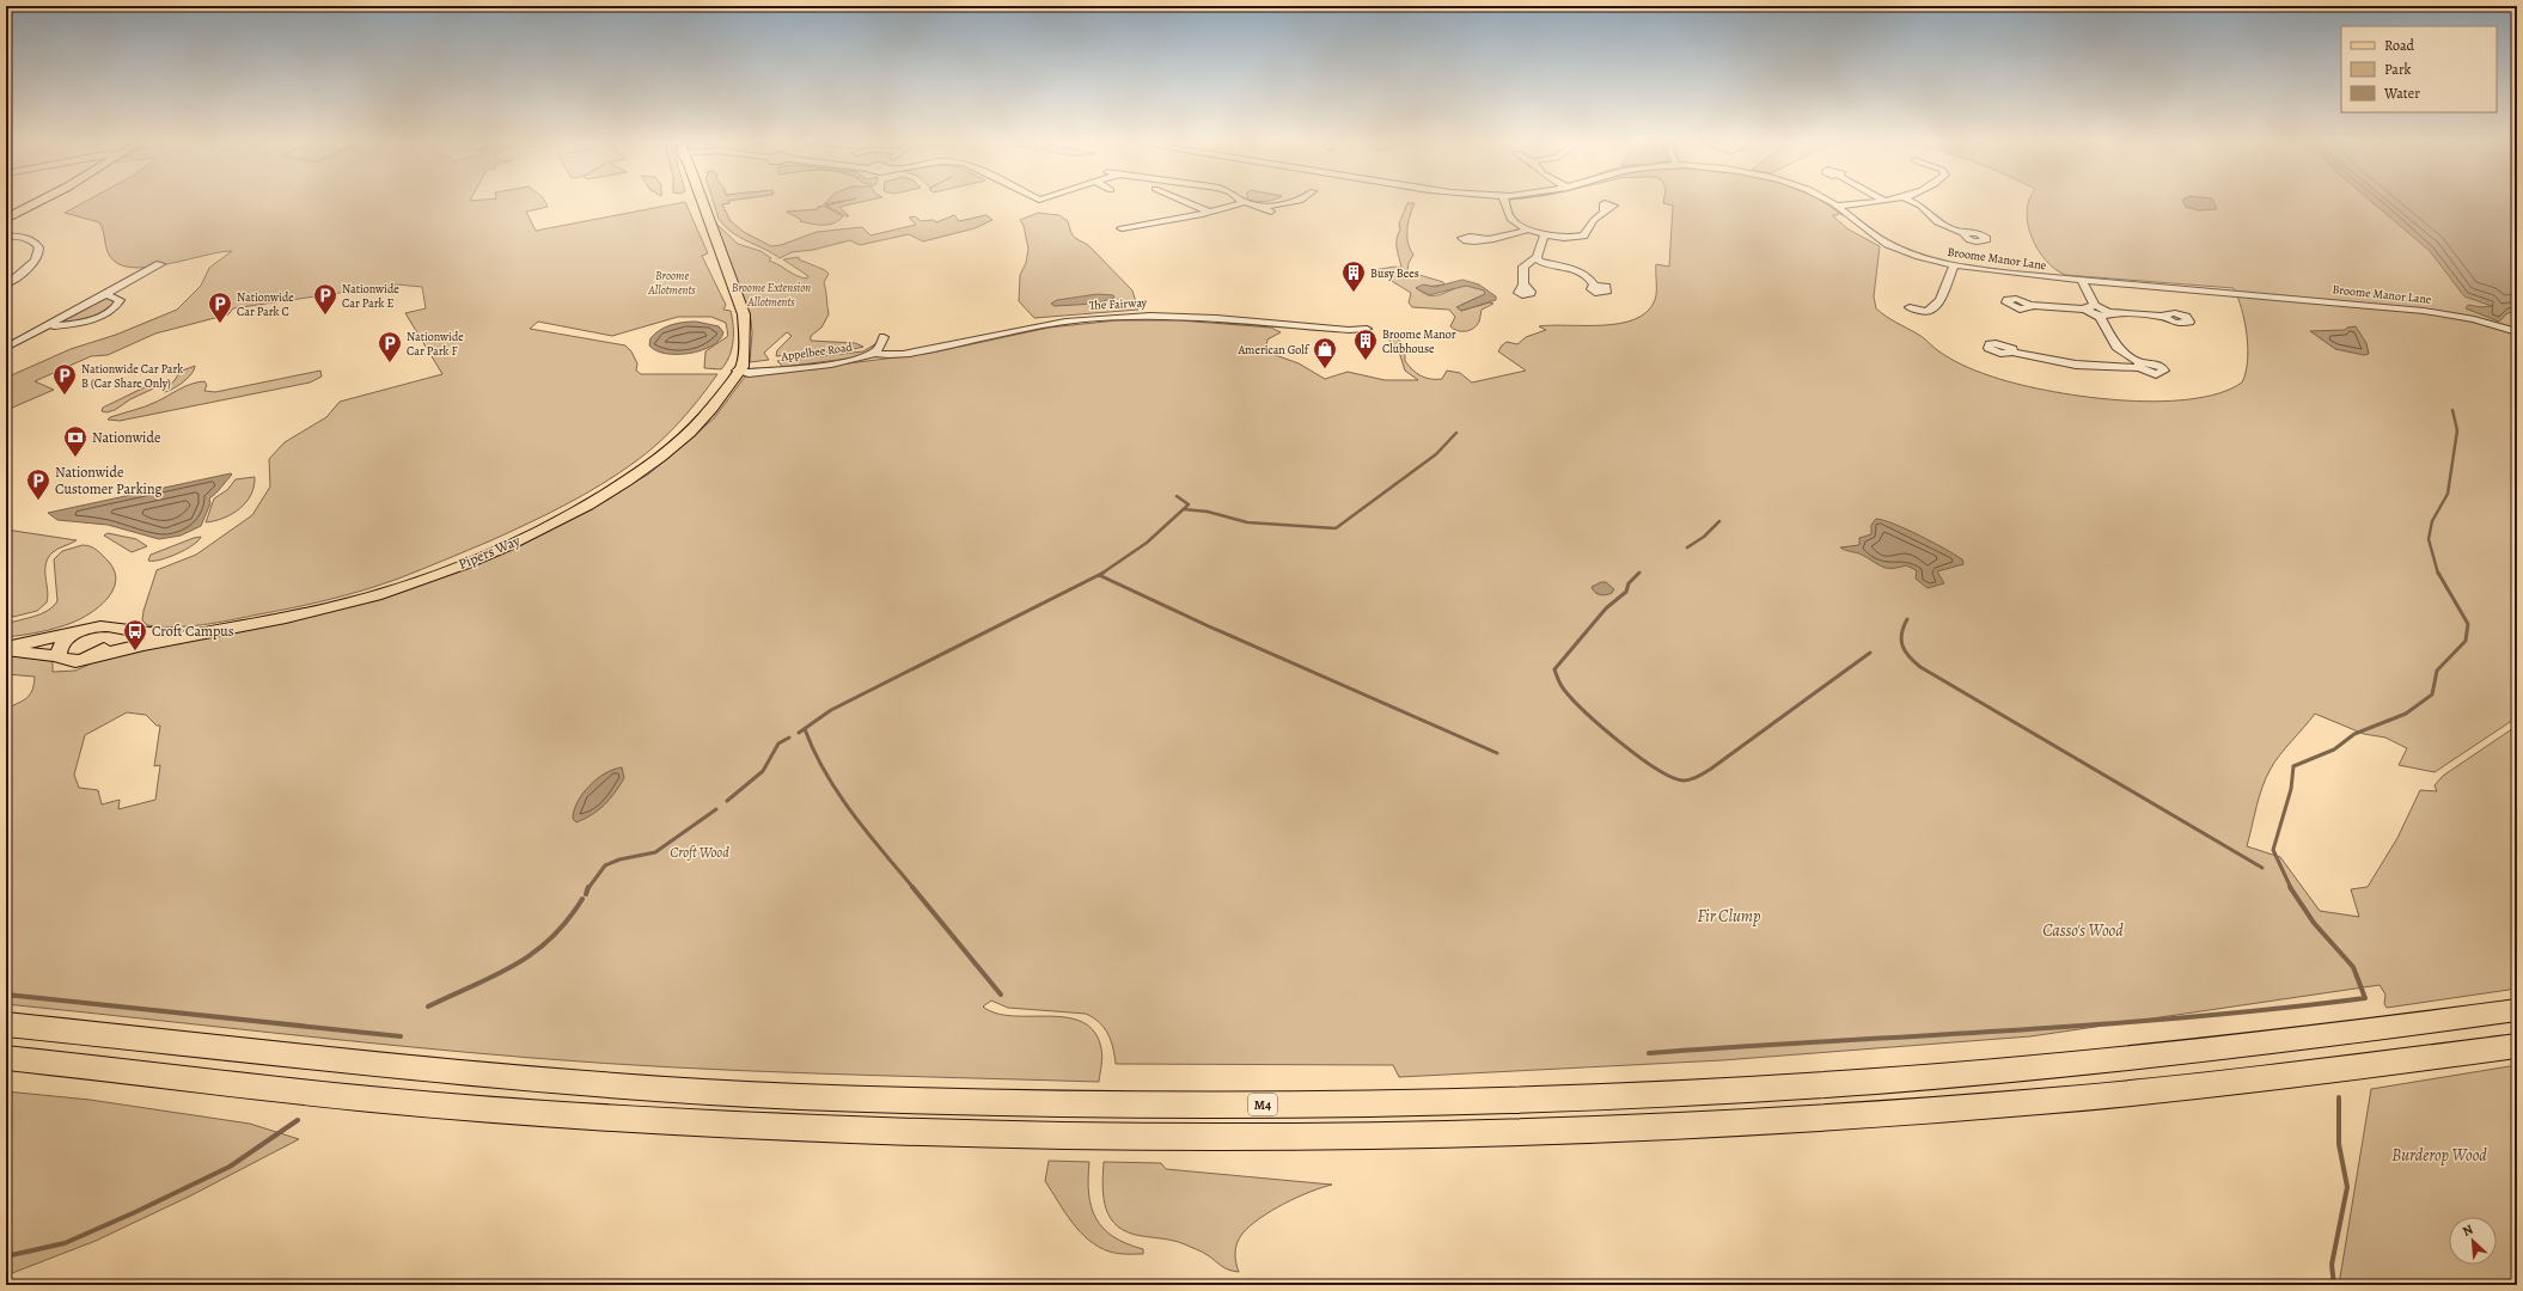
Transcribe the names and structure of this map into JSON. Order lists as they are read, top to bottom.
{
  "streets": {
    "highway": ["M4"],
    "main road": ["Pipers Way"],
    "street": ["Broome Manor Lane", "The Fairway", "Appelbee Road"]
  },
  "crossings": [
    ["The Fairway", "Appelbee Road"],
    ["Appelbee Road", "Pipers Way"]
  ],
  "parks": [
    "Broome Allotments",
    "Broome Extension Allotments",
    "Croft Wood",
    "Fir Clump",
    "Casso's Wood",
    "Burderop Wood"
  ],
  "places": {
    "building": ["Busy Bees", "Broome Manor Clubhouse"],
    "parking": [
      "Nationwide Car Park E",
      "Nationwide Car Park C",
      "Nationwide Car Park F",
      "Nationwide Car Park B (Car Share Only)",
      "Nationwide Customer Parking"
    ],
    "shop": ["American Golf"],
    "bank": ["Nationwide"],
    "bus stop": ["Croft Campus"]
  },
  "legend": ["Road", "Park", "Water"],
  "north": "top left"
}
